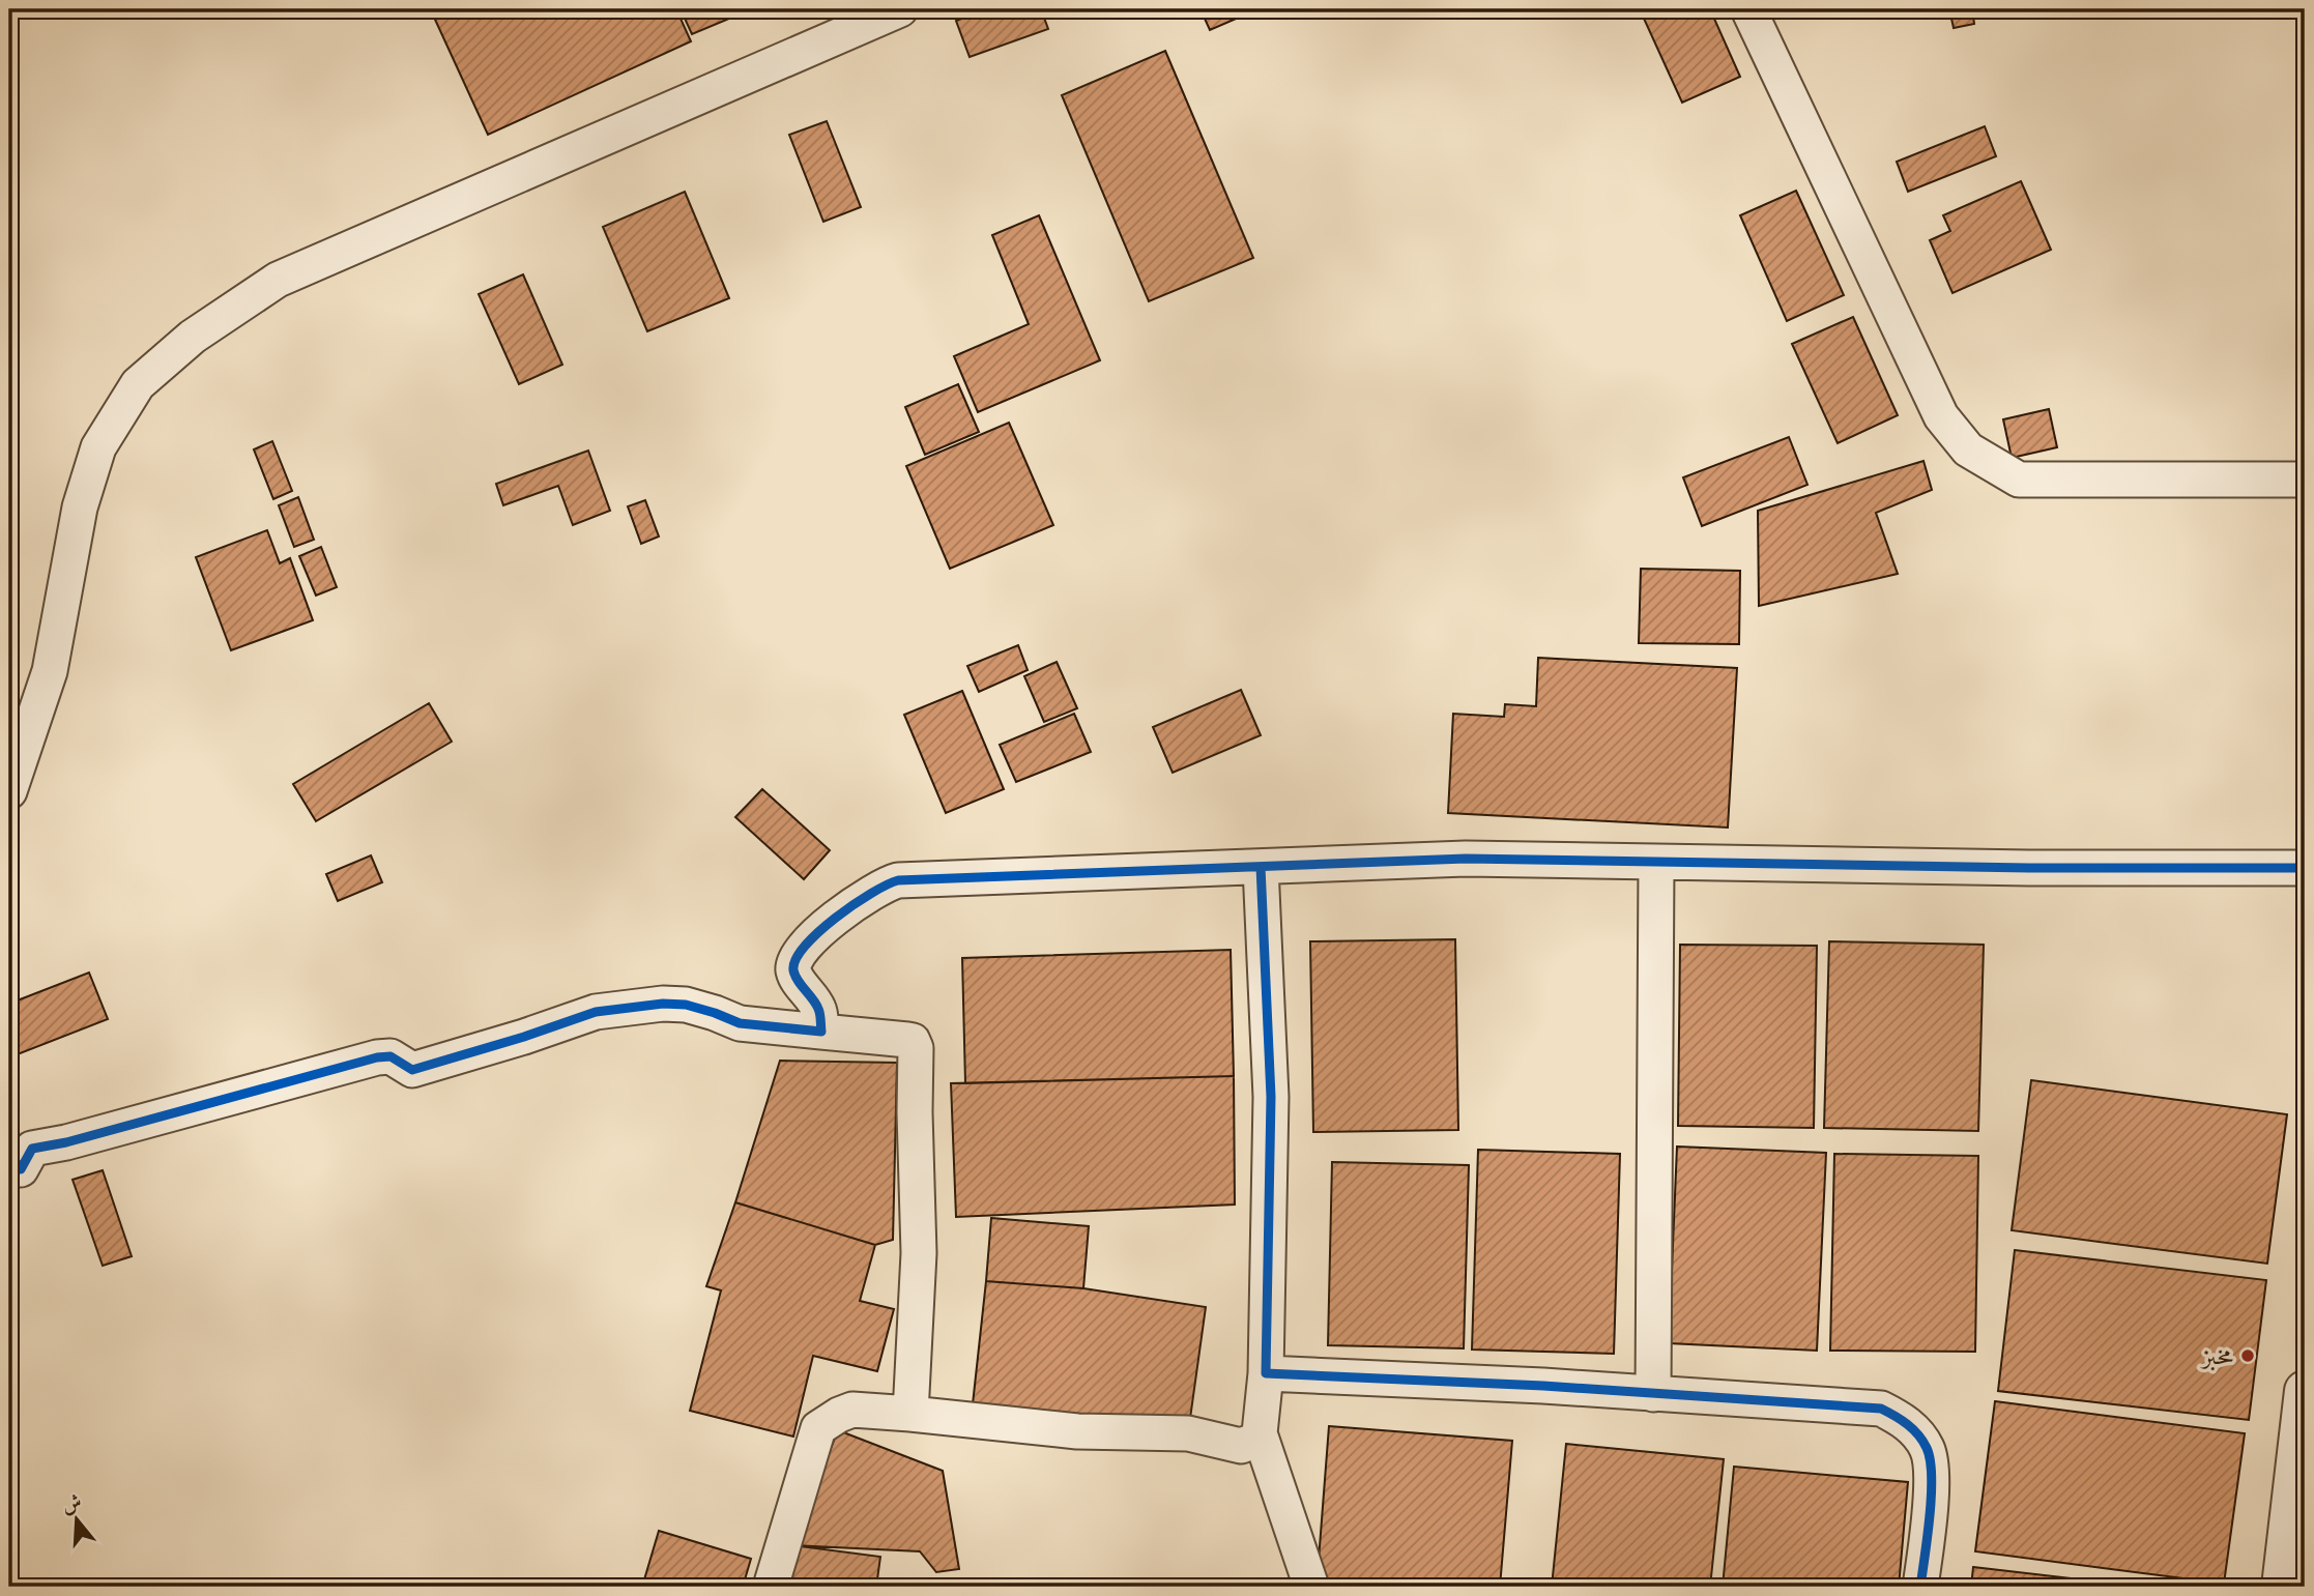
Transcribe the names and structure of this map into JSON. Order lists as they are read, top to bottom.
{
  "places": ["مخبز"],
  "north": "top"
}
